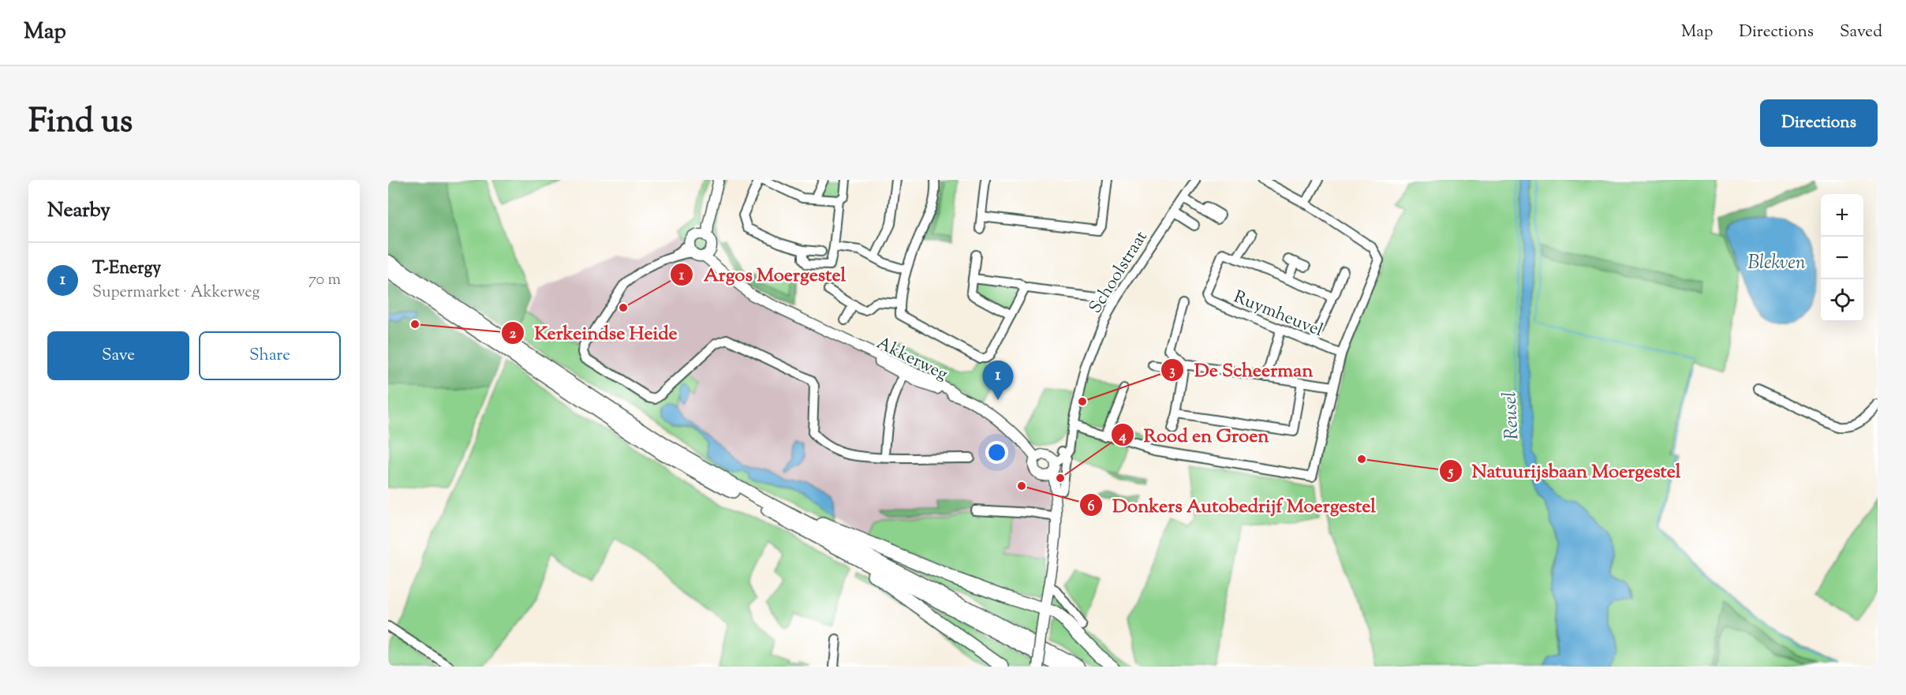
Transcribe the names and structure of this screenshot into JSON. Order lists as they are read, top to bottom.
{
  "streets": {
    "main road": ["Akkerweg"],
    "street": ["Schoolstraat", "Ruymheuvel"]
  },
  "water": ["Blekven", "Reusel"],
  "places": [
    "Argos Moergestel",
    "Kerkeindse Heide",
    "De Scheerman",
    "Natuurijsbaan Moergestel",
    "Rood en Groen",
    "Donkers Autobedrijf Moergestel"
  ],
  "page": {
    "header": "Map",
    "nav": ["Map", "Directions", "Saved"],
    "title": "Find us",
    "buttons": [
      "Directions",
      ["Save", "Share"]
    ],
    "heading": "Nearby",
    "map_buttons": ["+", "−"],
    "list": [
      {
        "mark": "1",
        "name": "T-Energy",
        "note": "Supermarket · Akkerweg",
        "value": "70 m"
      }
    ],
    "pins": "1"
  }
}
